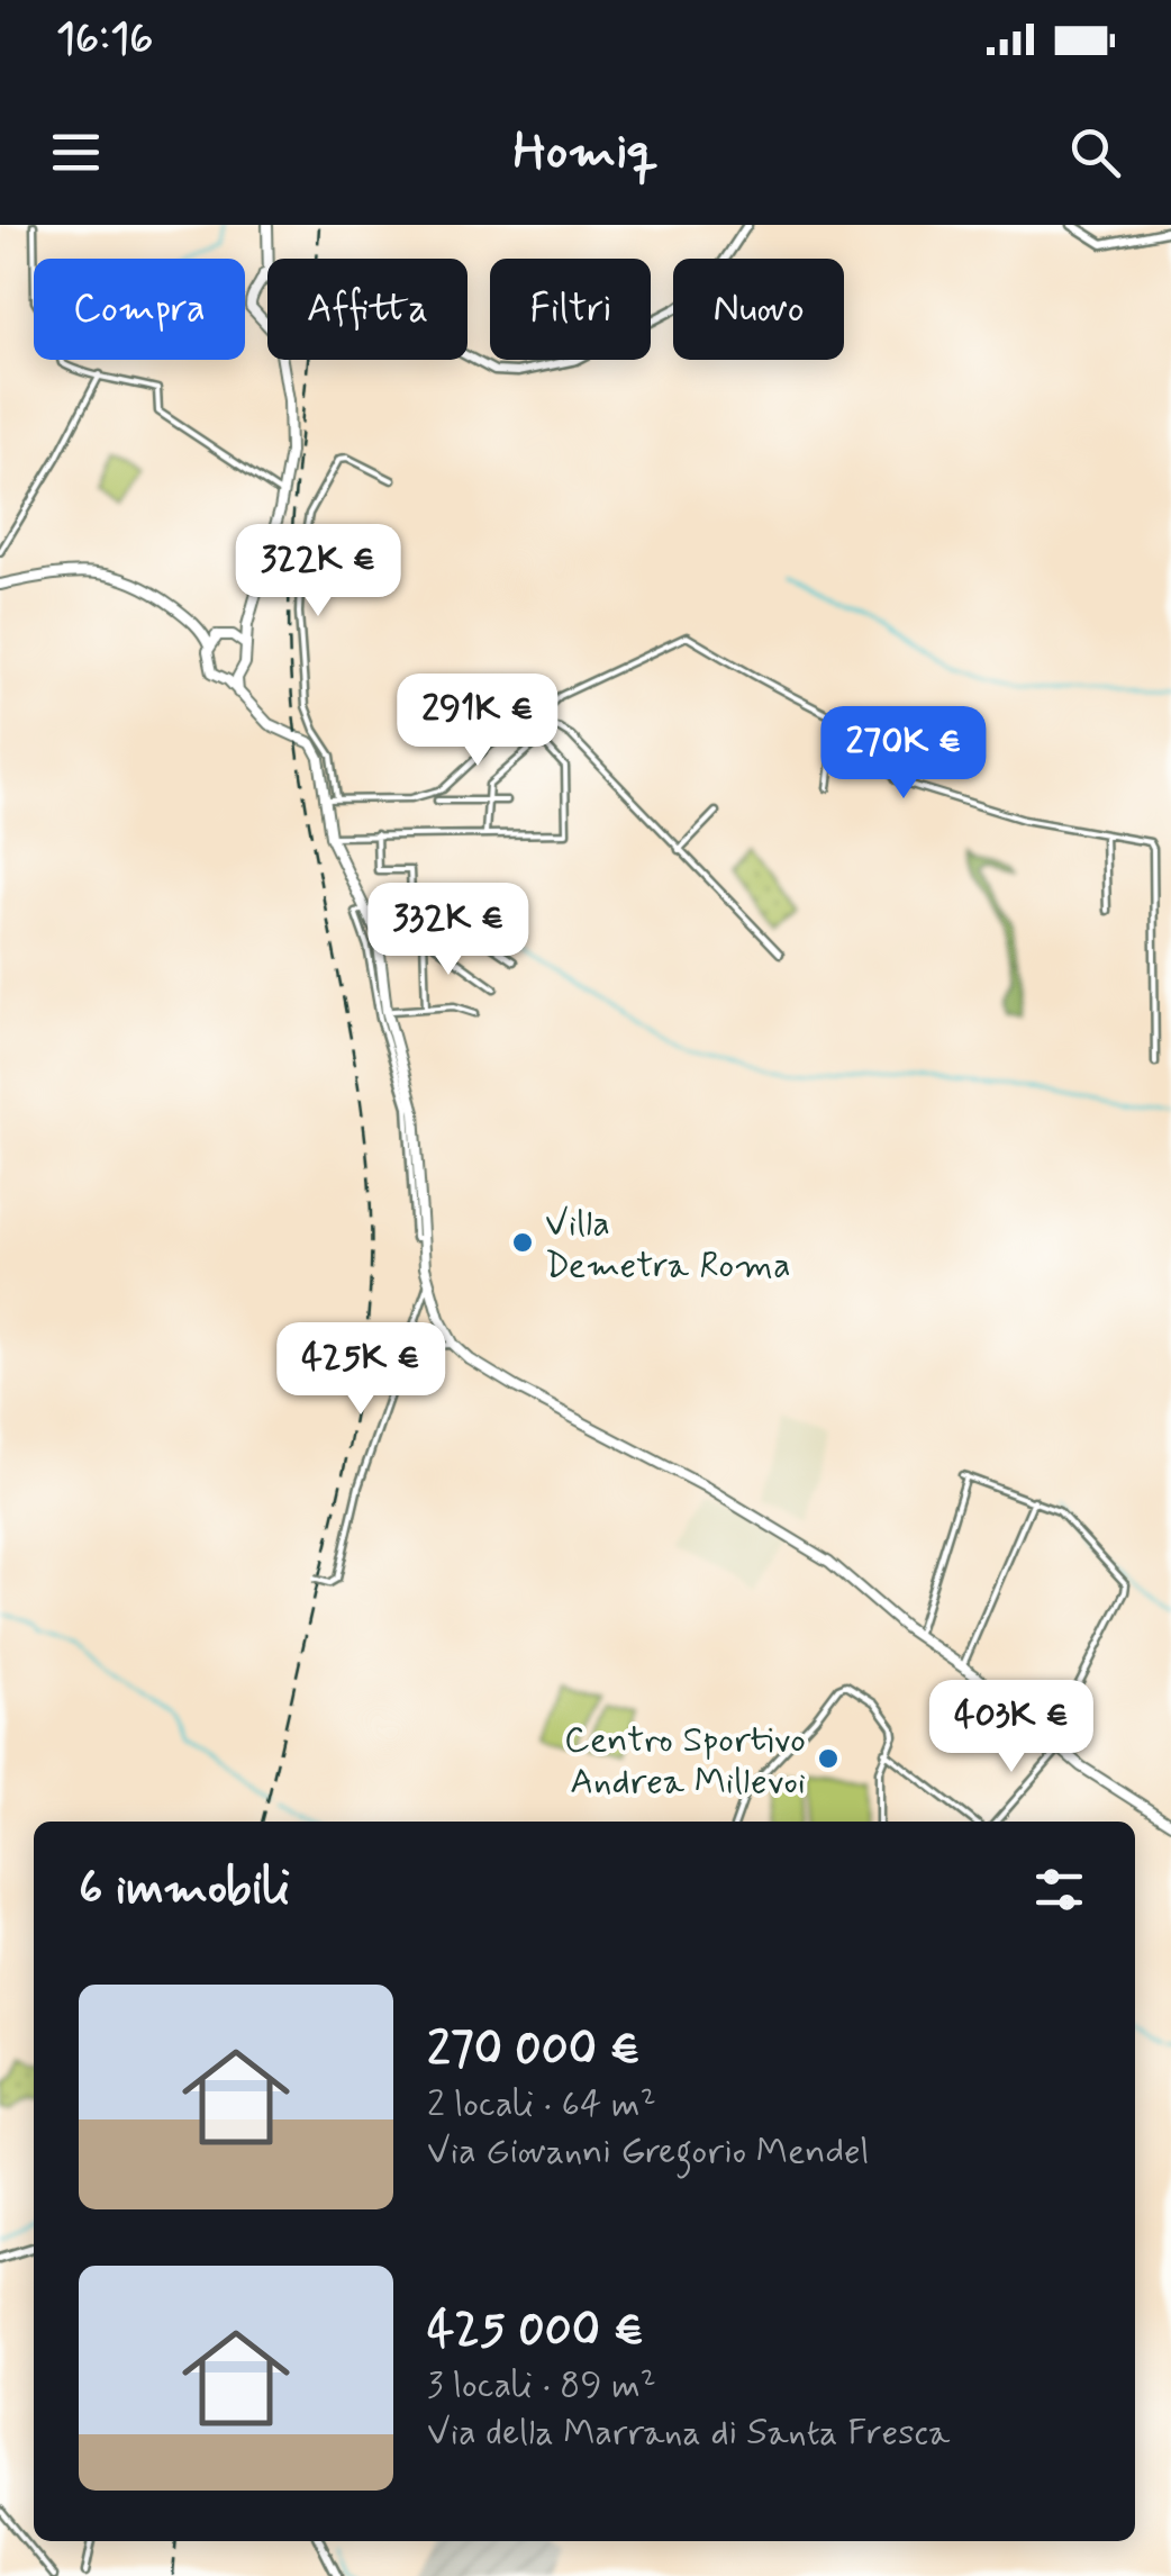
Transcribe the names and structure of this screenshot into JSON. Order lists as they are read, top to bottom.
{
  "places": ["Villa Demetra Roma", "Centro Sportivo Andrea Millevoi"],
  "page": {
    "status": "16:16",
    "header": "Homiq",
    "chip": [
      "Compra",
      "Affitta",
      "Filtri",
      "Nuovo"
    ],
    "price": [
      "322K €",
      "291K €",
      "270K €",
      "332K €",
      "425K €",
      "403K €"
    ],
    "heading": "6 immobili",
    "list": [
      {
        "name": "270 000 €",
        "note": "2 locali · 64 m² · Via Giovanni Gregorio Mendel"
      },
      {
        "name": "425 000 €",
        "note": "3 locali · 89 m² · Via della Marrana di Santa Fresca"
      }
    ]
  }
}
